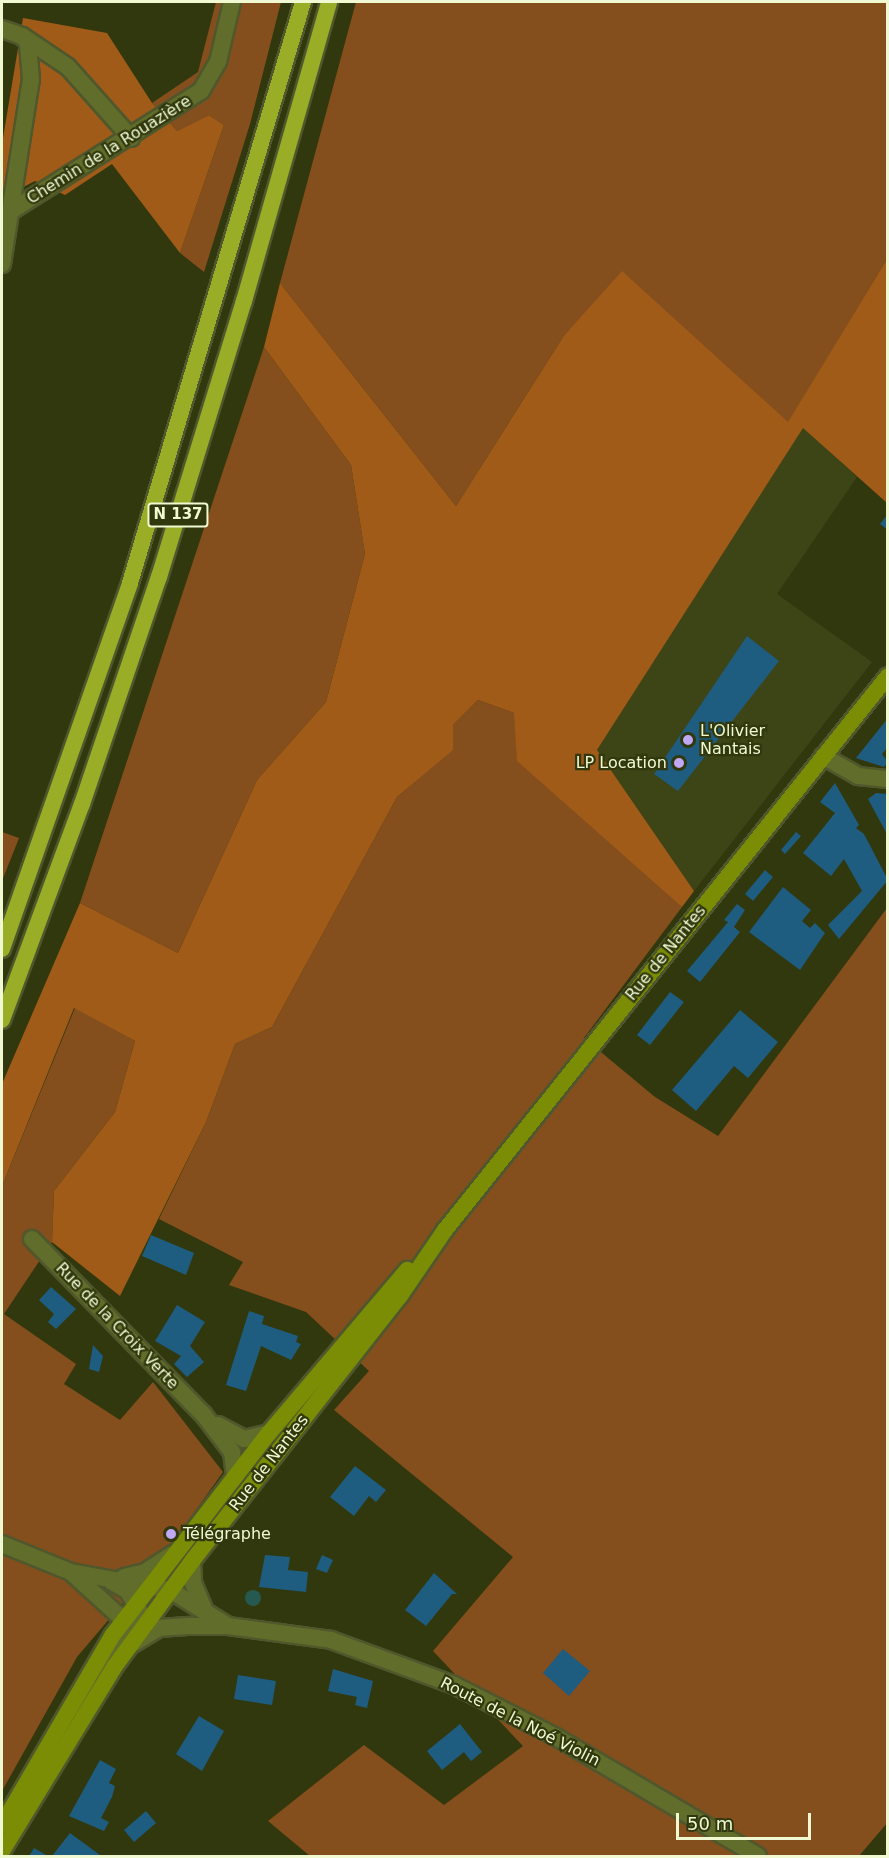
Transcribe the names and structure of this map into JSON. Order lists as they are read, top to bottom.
{
  "streets": {
    "highway": ["N 137"],
    "main road": ["Rue de Nantes"],
    "street": ["Chemin de la Rouazière", "Rue de la Croix Verte", "Route de la Noé Violin"]
  },
  "crossings": [
    ["Rue de Nantes", "Rue de la Croix Verte"],
    ["Rue de Nantes", "Route de la Noé Violin"]
  ],
  "places": ["L'Olivier Nantais", "LP Location", "Télégraphe"],
  "scale_bar": "50 m"
}
